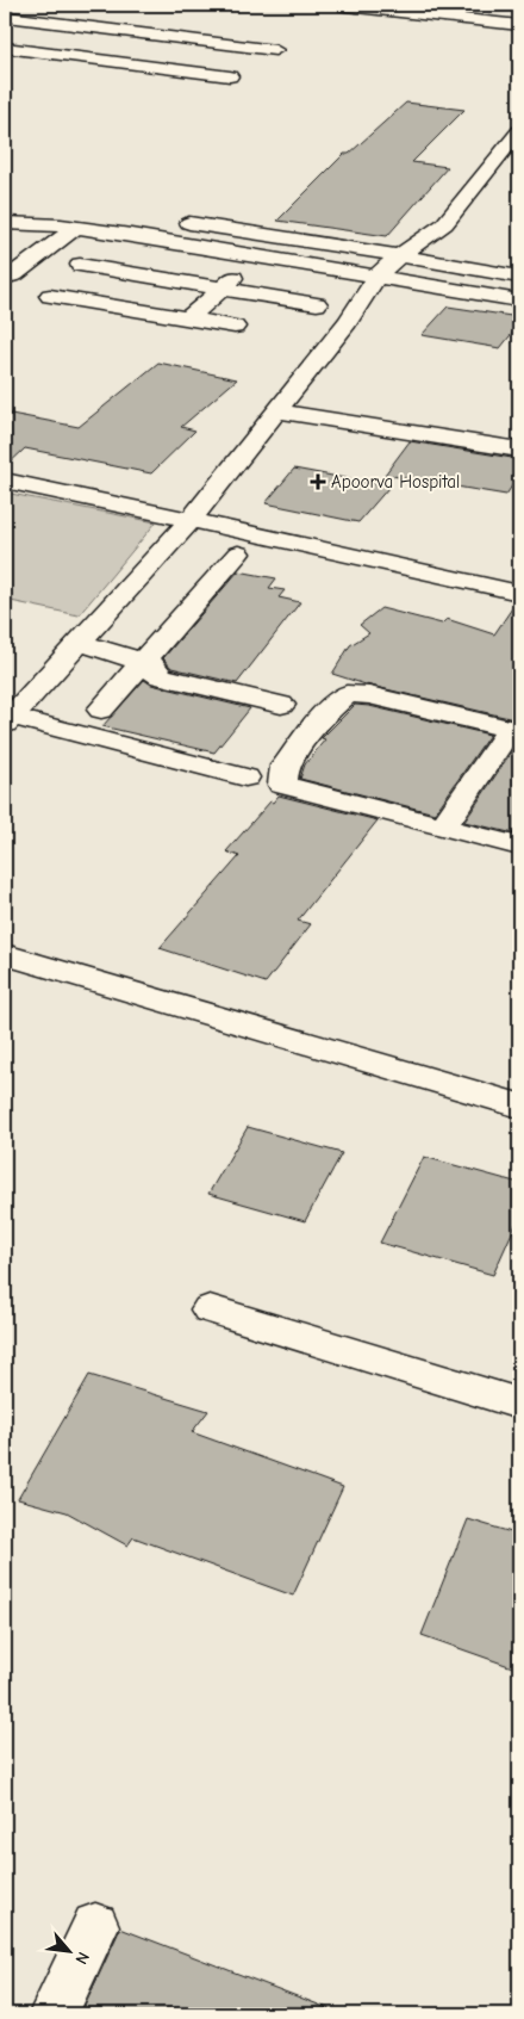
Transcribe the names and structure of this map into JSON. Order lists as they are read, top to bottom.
{
  "places": {
    "health": ["Apoorva Hospital"]
  },
  "north": "bottom right"
}
